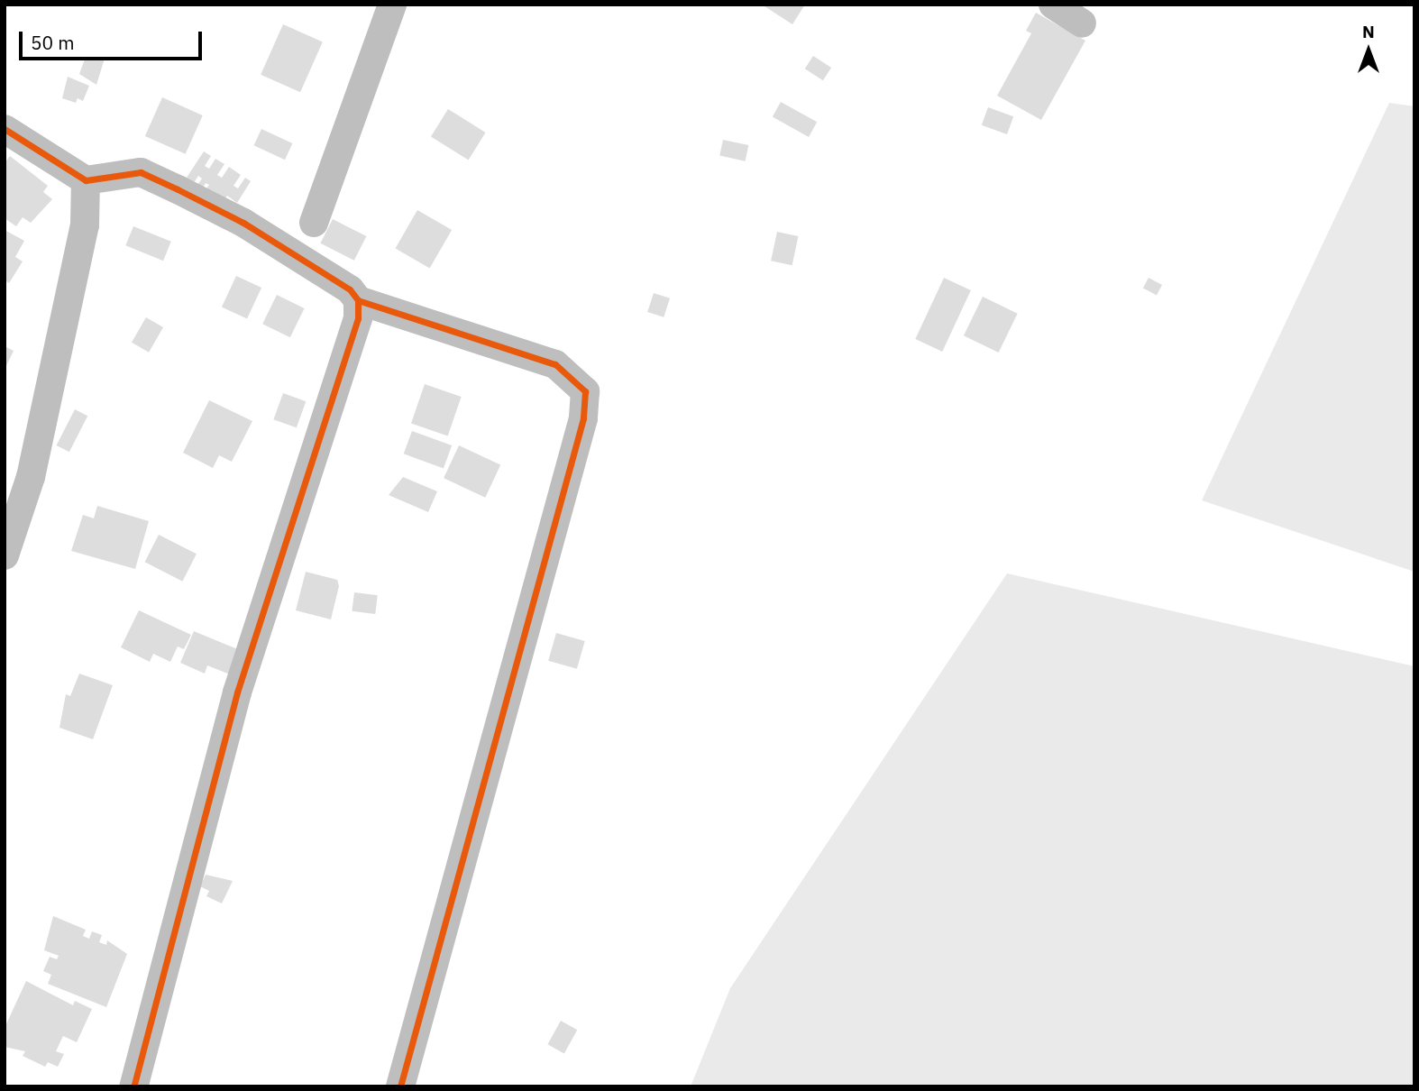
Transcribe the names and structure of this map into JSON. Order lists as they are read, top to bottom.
{
  "scale_bar": "50 m",
  "north": "top"
}
